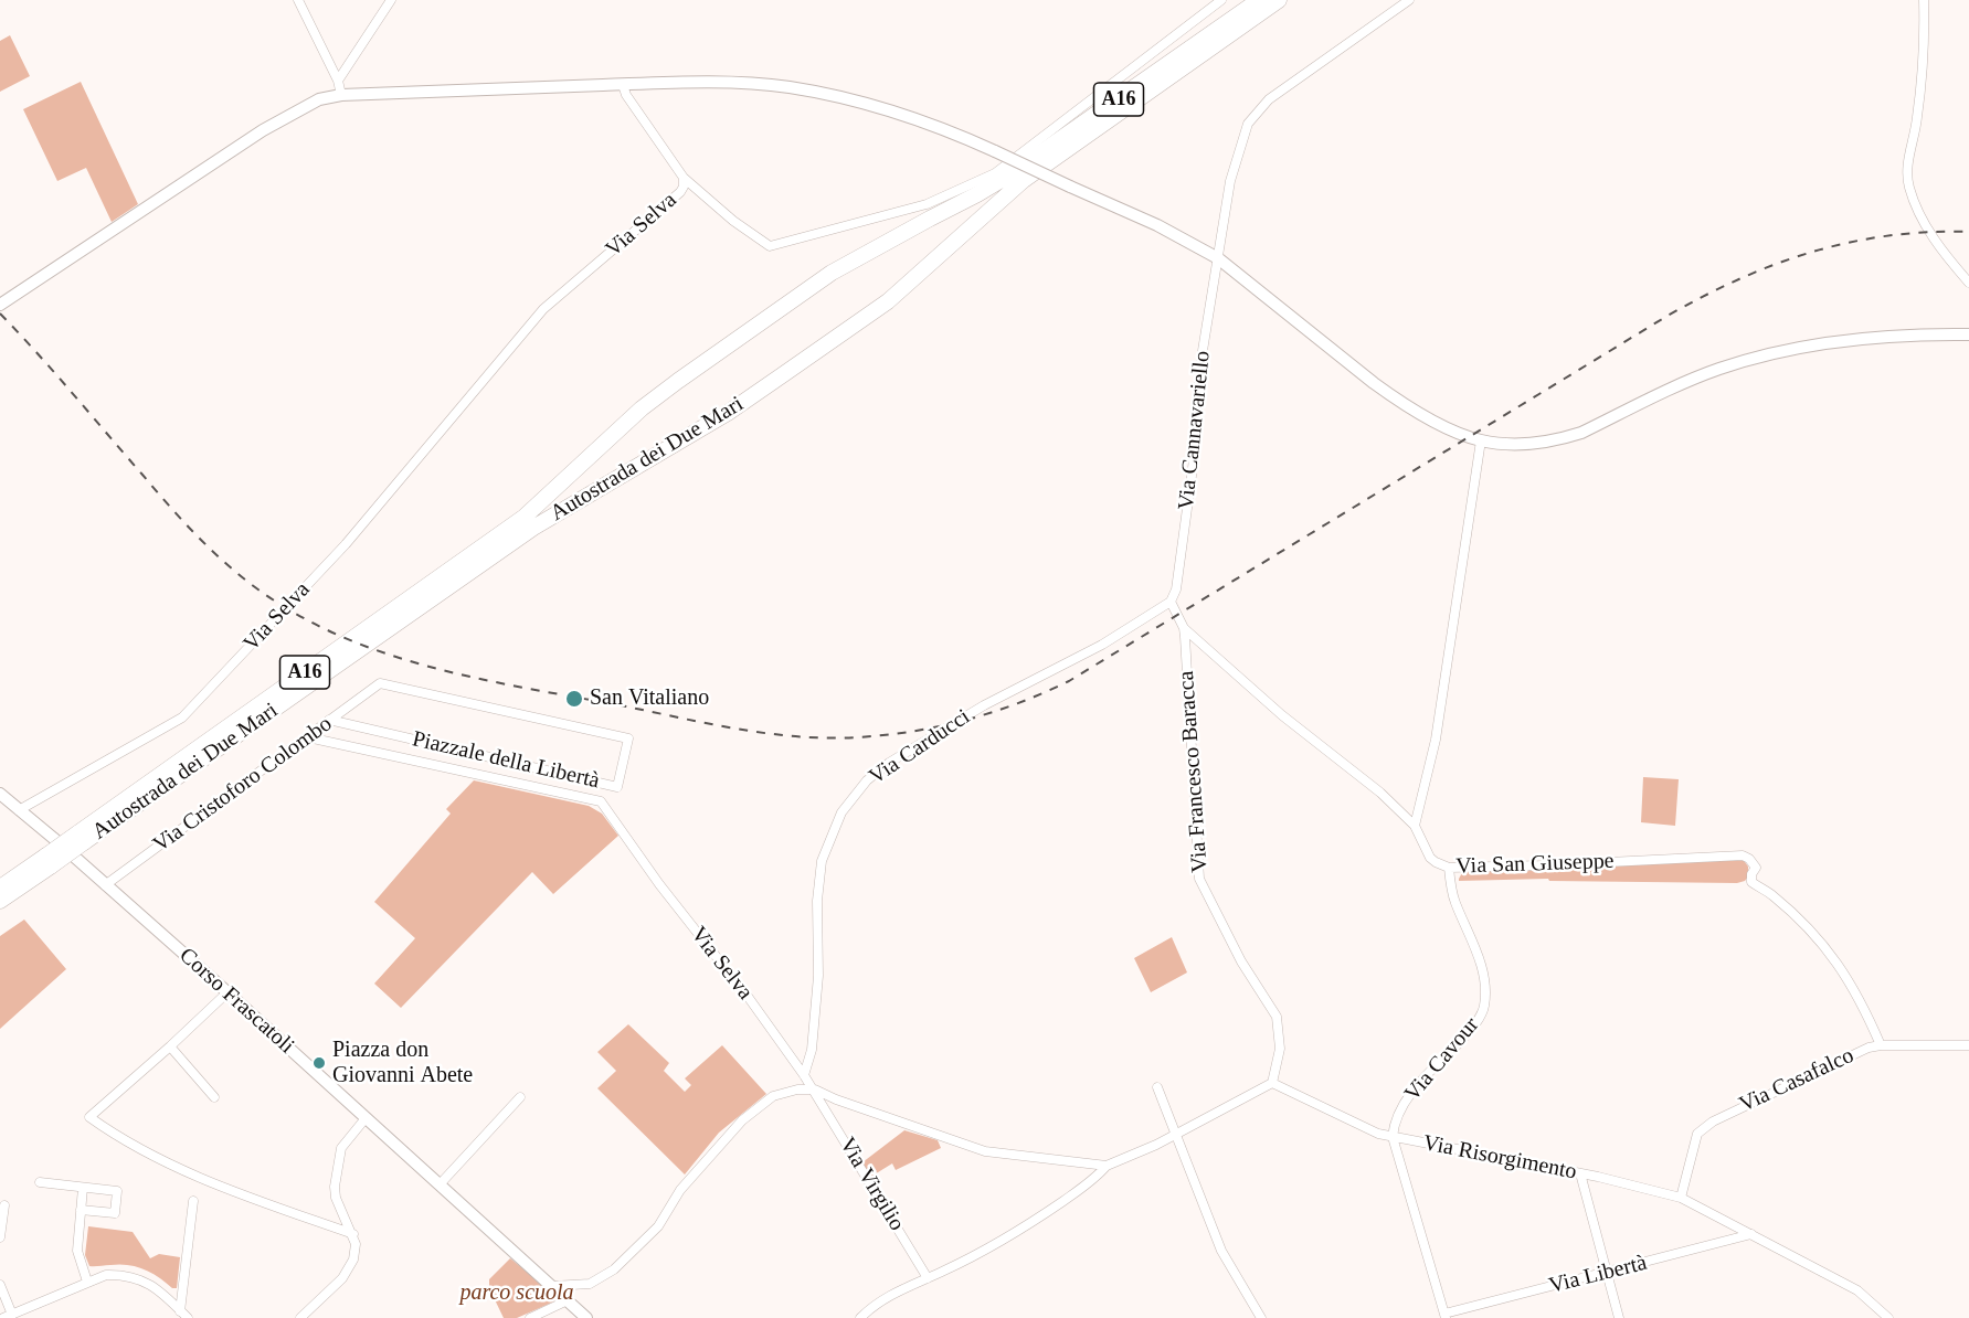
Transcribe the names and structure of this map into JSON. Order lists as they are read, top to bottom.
{
  "streets": {
    "highway": ["A16", "Autostrada dei Due Mari"],
    "street": [
      "Via Selva",
      "Via Cannavariello",
      "Via Carducci",
      "Piazzale della Libertà",
      "Via Francesco Baracca",
      "Via Cristoforo Colombo",
      "Via San Giuseppe",
      "Corso Frascatoli",
      "Via Cavour",
      "Via Casafalco",
      "Via Risorgimento",
      "Via Virgilio",
      "Via Libertà"
    ]
  },
  "crossings": [
    ["Via Selva", "Via Carducci"],
    ["Via Selva", "Via Cristoforo Colombo"],
    ["Via Selva", "Corso Frascatoli"],
    ["Via Selva", "Via Virgilio"],
    ["Via Cannavariello", "Via Carducci"],
    ["Via Cannavariello", "Via Francesco Baracca"],
    ["Via Carducci", "Via Francesco Baracca"],
    ["Piazzale della Libertà", "Via Cristoforo Colombo"],
    ["Via Francesco Baracca", "Via Risorgimento"],
    ["Via Cristoforo Colombo", "Corso Frascatoli"],
    ["Via San Giuseppe", "Via Cavour"],
    ["Via San Giuseppe", "Via Casafalco"],
    ["Via Cavour", "Via Risorgimento"],
    ["Via Casafalco", "Via Risorgimento"],
    ["Via Risorgimento", "Via Libertà"]
  ],
  "parks": ["parco scuola"],
  "places": ["San Vitaliano", "Piazza don Giovanni Abete"]
}
